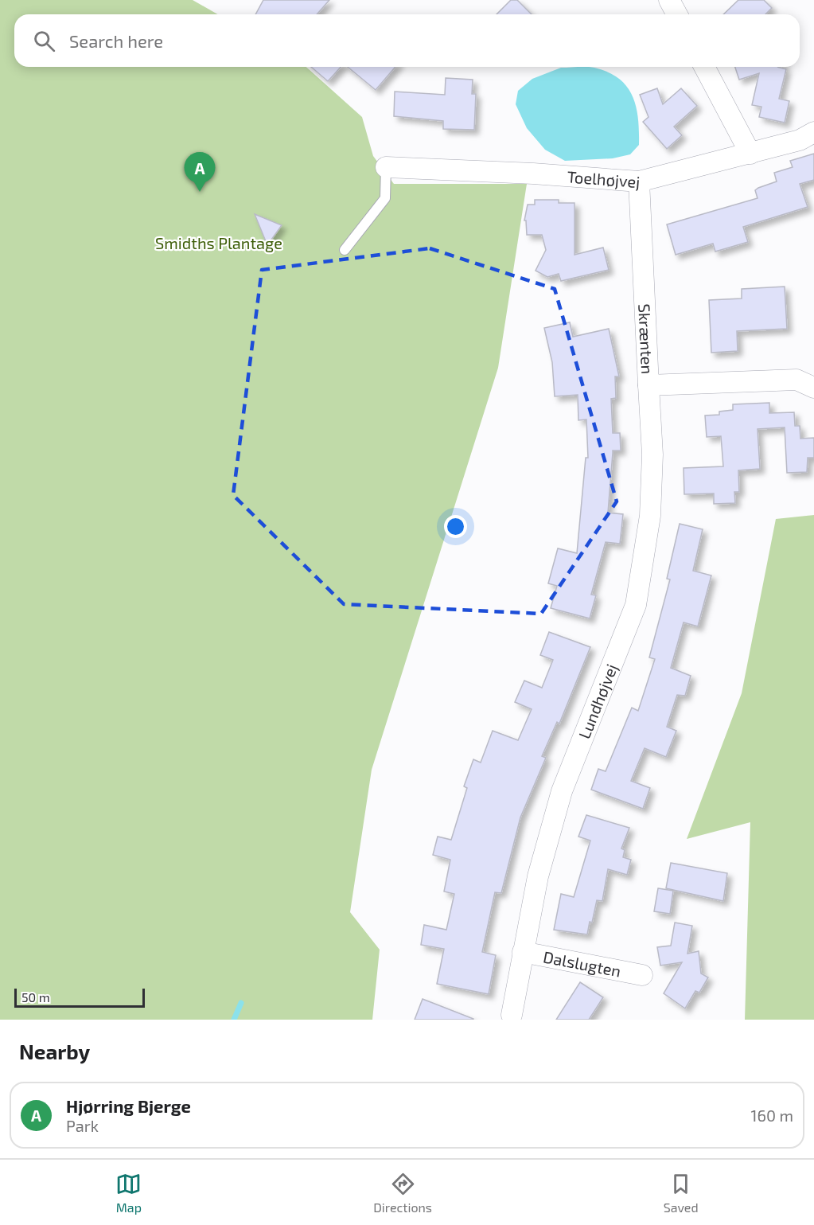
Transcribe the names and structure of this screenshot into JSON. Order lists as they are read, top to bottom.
{
  "streets": {
    "street": [
      "Toelhøjvej",
      "Skrænten",
      "Lundhøjvej",
      "Dalslugten"
    ]
  },
  "crossings": [
    ["Toelhøjvej", "Skrænten"],
    ["Skrænten", "Lundhøjvej"],
    ["Lundhøjvej", "Dalslugten"]
  ],
  "parks": ["Smidths Plantage"],
  "scale_bar": "50 m",
  "page": {
    "search": "Search here",
    "pins": "A",
    "scale": "50 m",
    "heading": "Nearby",
    "list": [
      {
        "mark": "A",
        "name": "Hjørring Bjerge",
        "note": "Park",
        "value": "160 m"
      }
    ],
    "nav": ["Map", "Directions", "Saved"]
  }
}
